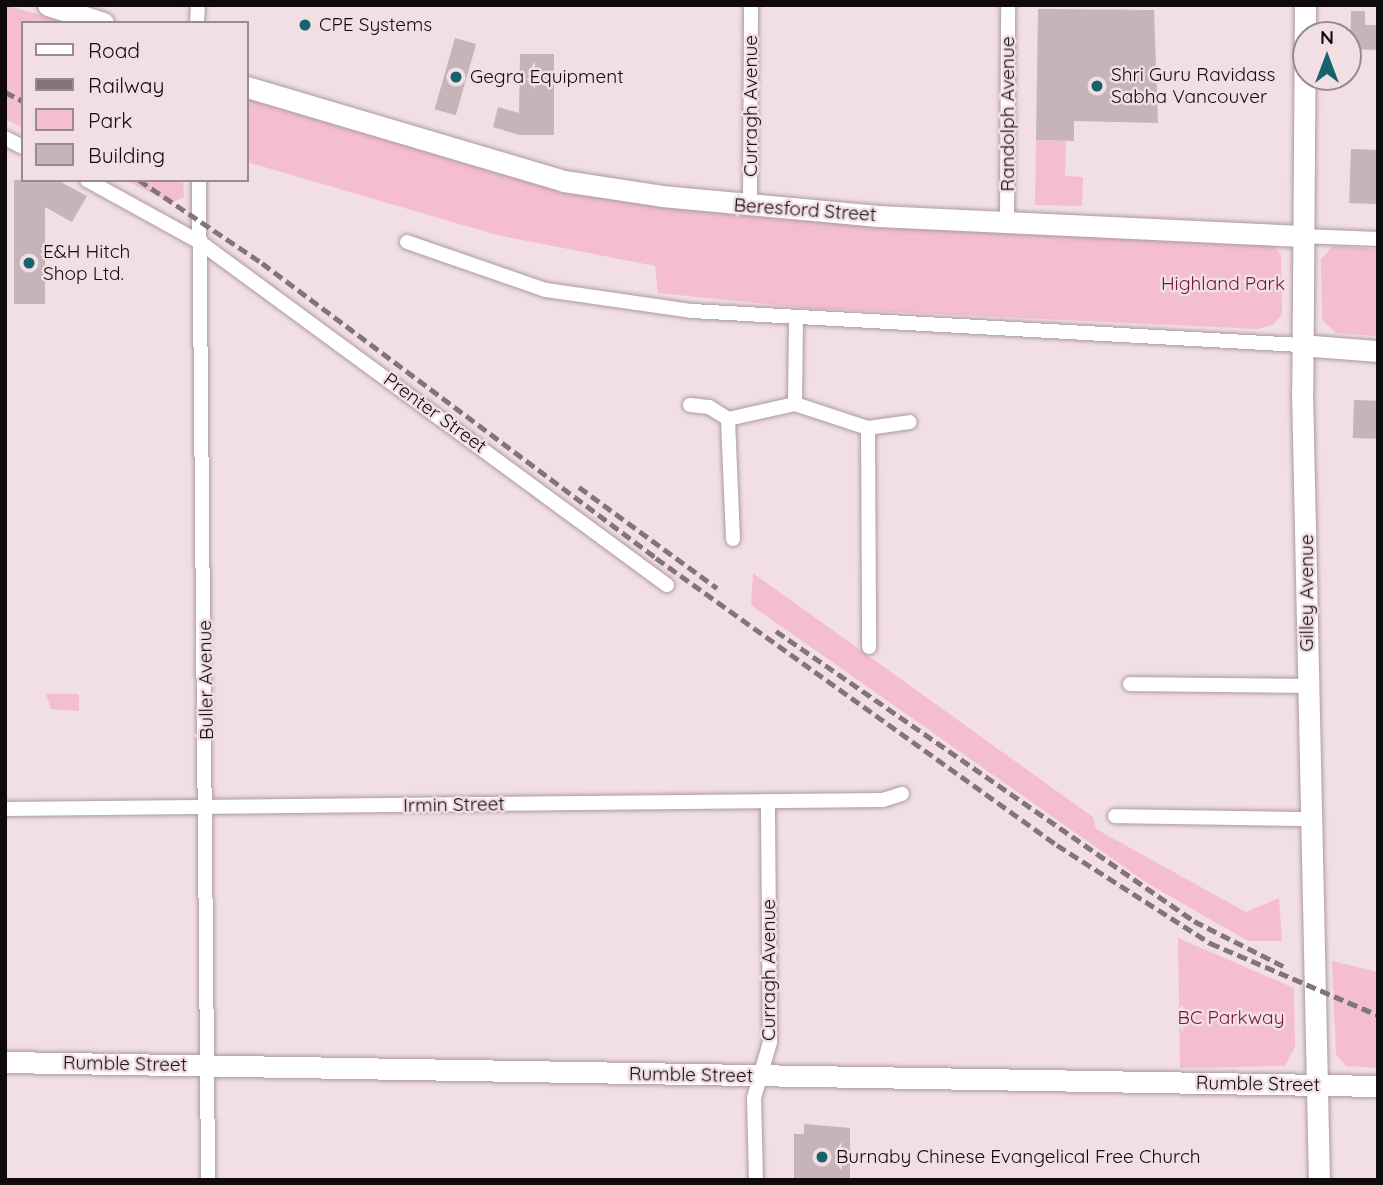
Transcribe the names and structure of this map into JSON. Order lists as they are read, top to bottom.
{
  "streets": {
    "street": [
      "Curragh Avenue",
      "Randolph Avenue",
      "Beresford Street",
      "Prenter Street",
      "Gilley Avenue",
      "Buller Avenue",
      "Irmin Street",
      "Rumble Street"
    ]
  },
  "crossings": [
    ["Curragh Avenue", "Beresford Street"],
    ["Curragh Avenue", "Irmin Street"],
    ["Curragh Avenue", "Rumble Street"],
    ["Randolph Avenue", "Beresford Street"],
    ["Beresford Street", "Gilley Avenue"],
    ["Prenter Street", "Buller Avenue"],
    ["Gilley Avenue", "Rumble Street"],
    ["Buller Avenue", "Irmin Street"],
    ["Buller Avenue", "Rumble Street"]
  ],
  "parks": ["Highland Park", "BC Parkway"],
  "places": [
    "CPE Systems",
    "Gegra Equipment",
    "Shri Guru Ravidass Sabha Vancouver",
    "E&H Hitch Shop Ltd.",
    "Burnaby Chinese Evangelical Free Church"
  ],
  "legend": [
    "Road",
    "Railway",
    "Park",
    "Building"
  ],
  "north": "top"
}
